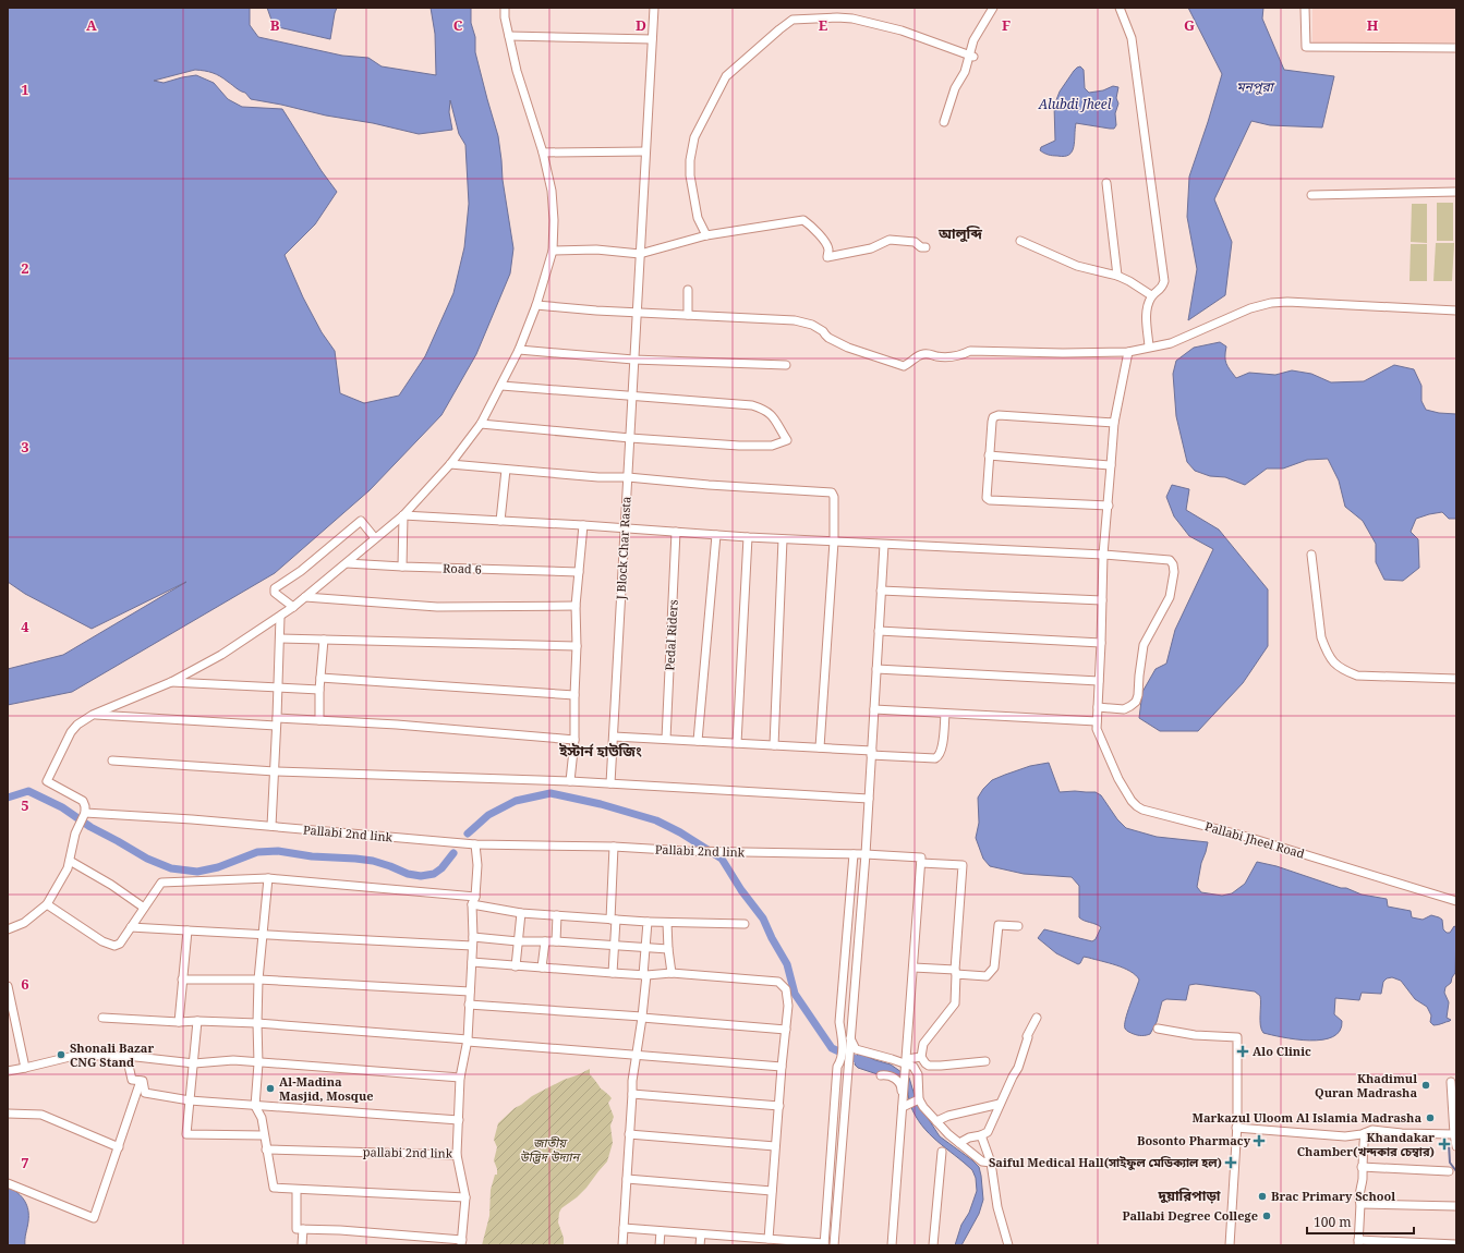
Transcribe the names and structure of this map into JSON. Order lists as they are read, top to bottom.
{
  "streets": {
    "street": [
      "J Block Char Rasta",
      "Road 6",
      "Pedal Riders",
      "Pallabi 2nd link",
      "Pallabi Jheel Road",
      "pallabi 2nd link"
    ]
  },
  "crossings": [
    ["Pallabi 2nd link", "pallabi 2nd link"]
  ],
  "districts": ["আলুব্দি", "ইস্টার্ন হাউজিং", "দুয়ারিপাড়া"],
  "water": ["মনপুরা", "Alubdi Jheel"],
  "parks": ["জাতীয় উদ্ভিদ উদ্যান"],
  "places": {
    "health": [
      "Alo Clinic",
      "Bosonto Pharmacy",
      "Khandakar Chamber(খন্দকার চেম্বার)",
      "Saiful Medical Hall(সাইফুল মেডিক্যাল হল)"
    ],
    "other": [
      "Shonali Bazar CNG Stand",
      "Khadimul Quran Madrasha",
      "Al-Madina Masjid, Mosque",
      "Markazul Uloom Al Islamia Madrasha",
      "Brac Primary School",
      "Pallabi Degree College"
    ]
  },
  "scale_bar": "100 m",
  "grid": {
    "columns": [
      "A",
      "B",
      "C",
      "D",
      "E",
      "F",
      "G",
      "H"
    ],
    "rows": [
      "1",
      "2",
      "3",
      "4",
      "5",
      "6",
      "7"
    ]
  }
}
